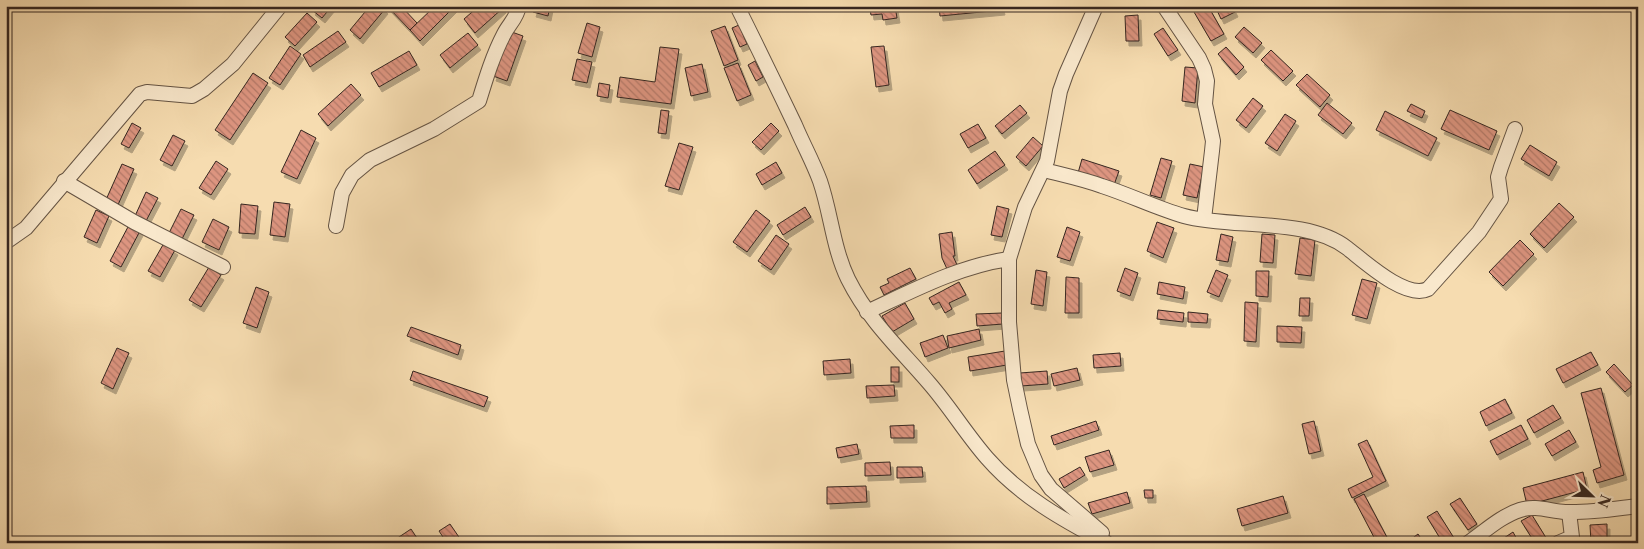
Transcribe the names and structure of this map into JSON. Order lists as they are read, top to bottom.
{
  "north": "bottom right"
}
